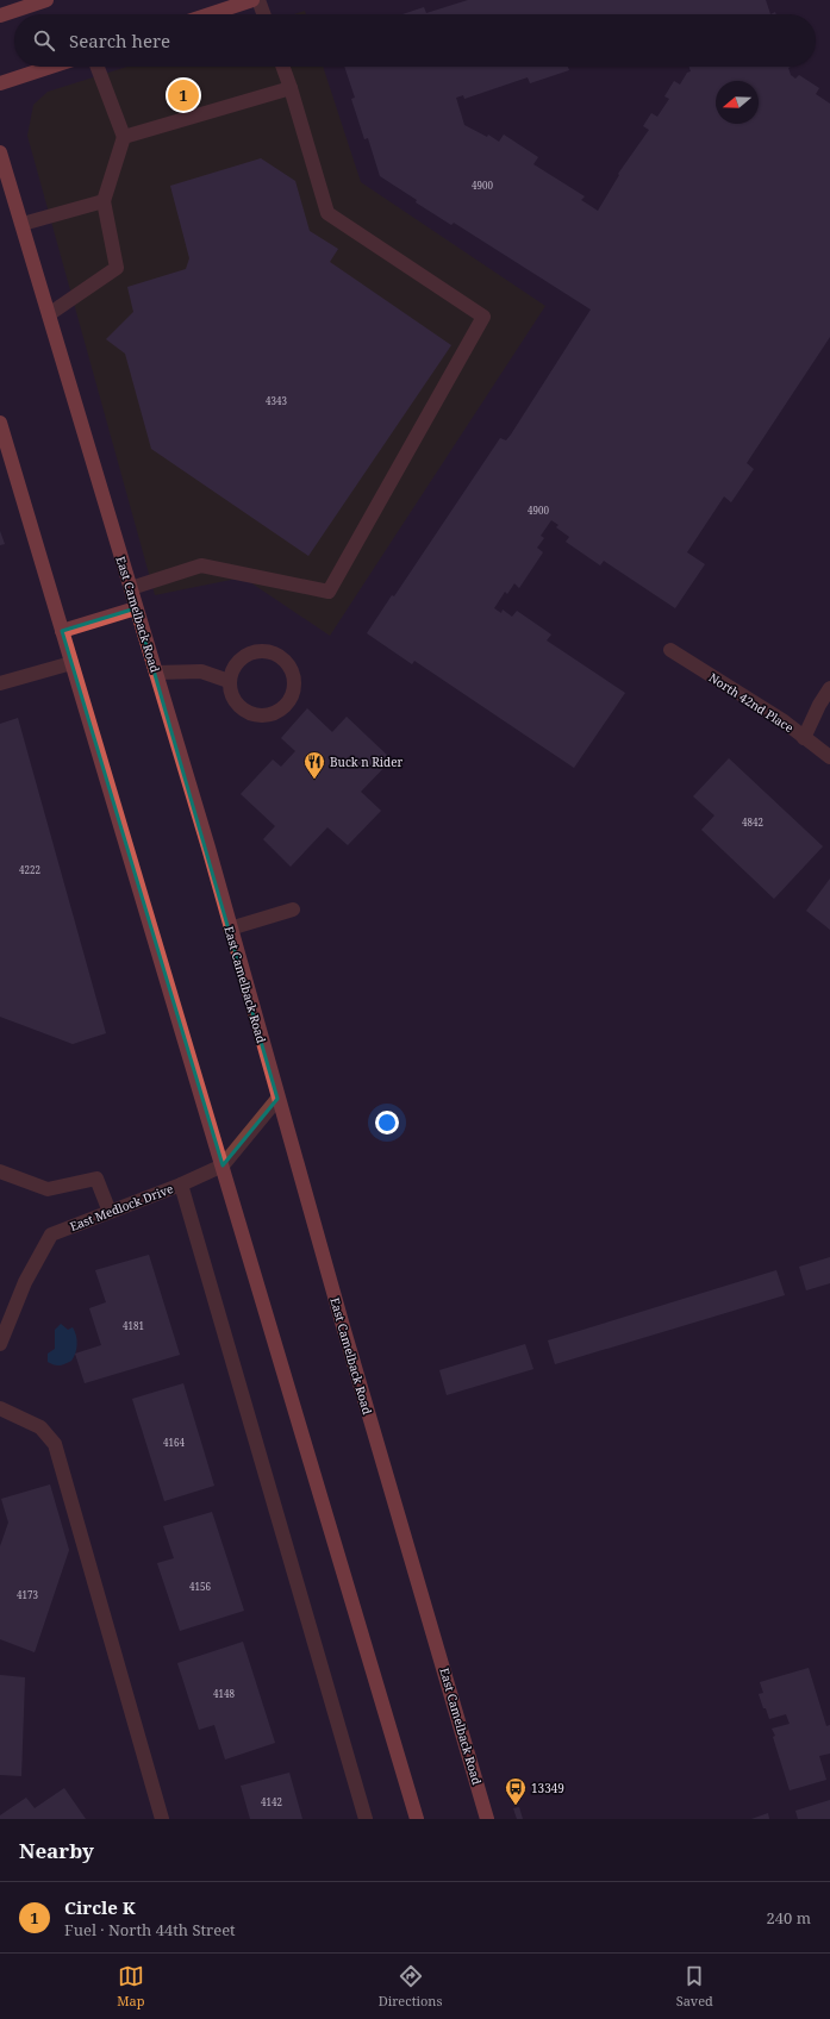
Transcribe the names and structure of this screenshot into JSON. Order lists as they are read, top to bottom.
{
  "streets": {
    "main road": ["East Camelback Road"],
    "street": ["North 42nd Place", "East Medlock Drive"]
  },
  "crossings": [
    ["East Camelback Road", "East Medlock Drive"]
  ],
  "places": {
    "restaurant": ["Buck n Rider"],
    "bus stop": ["13349"]
  },
  "house_numbers": [
    "4900",
    "4343",
    "4900",
    "4842",
    "4222",
    "4181",
    "4164",
    "4156",
    "4173",
    "4148",
    "4142"
  ],
  "north": "left",
  "page": {
    "search": "Search here",
    "pins": "1",
    "heading": "Nearby",
    "list": [
      {
        "mark": "1",
        "name": "Circle K",
        "note": "Fuel · North 44th Street",
        "value": "240 m"
      }
    ],
    "nav": ["Map", "Directions", "Saved"]
  }
}
